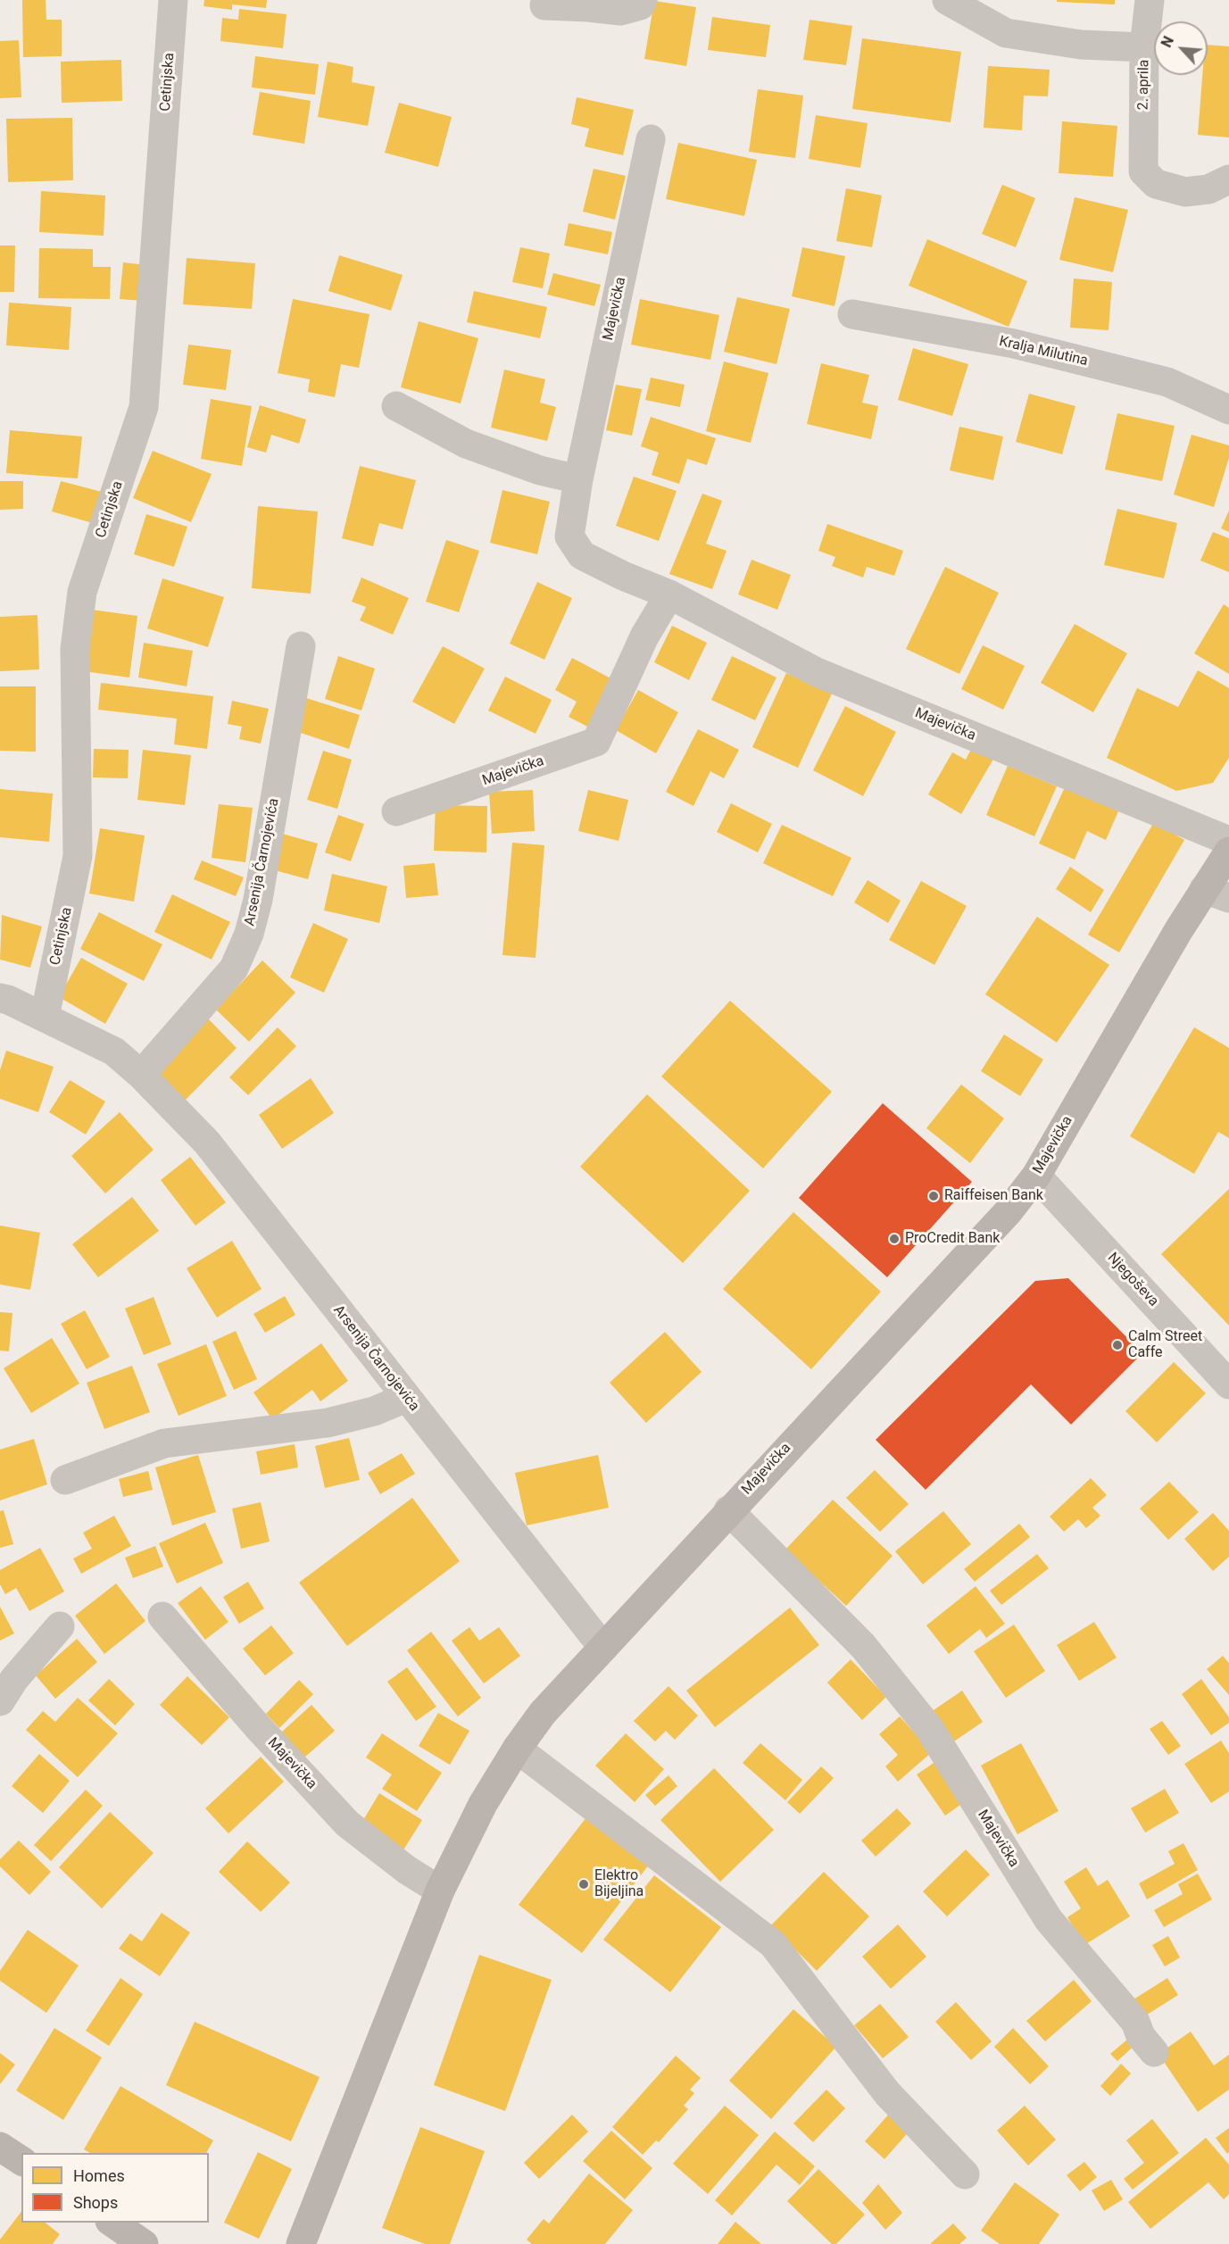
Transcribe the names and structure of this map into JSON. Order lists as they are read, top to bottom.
{
  "streets": {
    "street": [
      "Cetinjska",
      "2. aprila",
      "Majevička",
      "Kralja Milutina",
      "Arsenija Čarnojevića",
      "Njegoševa"
    ]
  },
  "crossings": [
    ["Cetinjska", "Arsenija Čarnojevića"],
    ["Majevička", "Arsenija Čarnojevića"],
    ["Majevička", "Njegoševa"]
  ],
  "places": [
    "Raiffeisen Bank",
    "ProCredit Bank",
    "Calm Street Caffe",
    "Elektro Bijeljina"
  ],
  "legend": ["Homes", "Shops"],
  "north": "top left"
}
